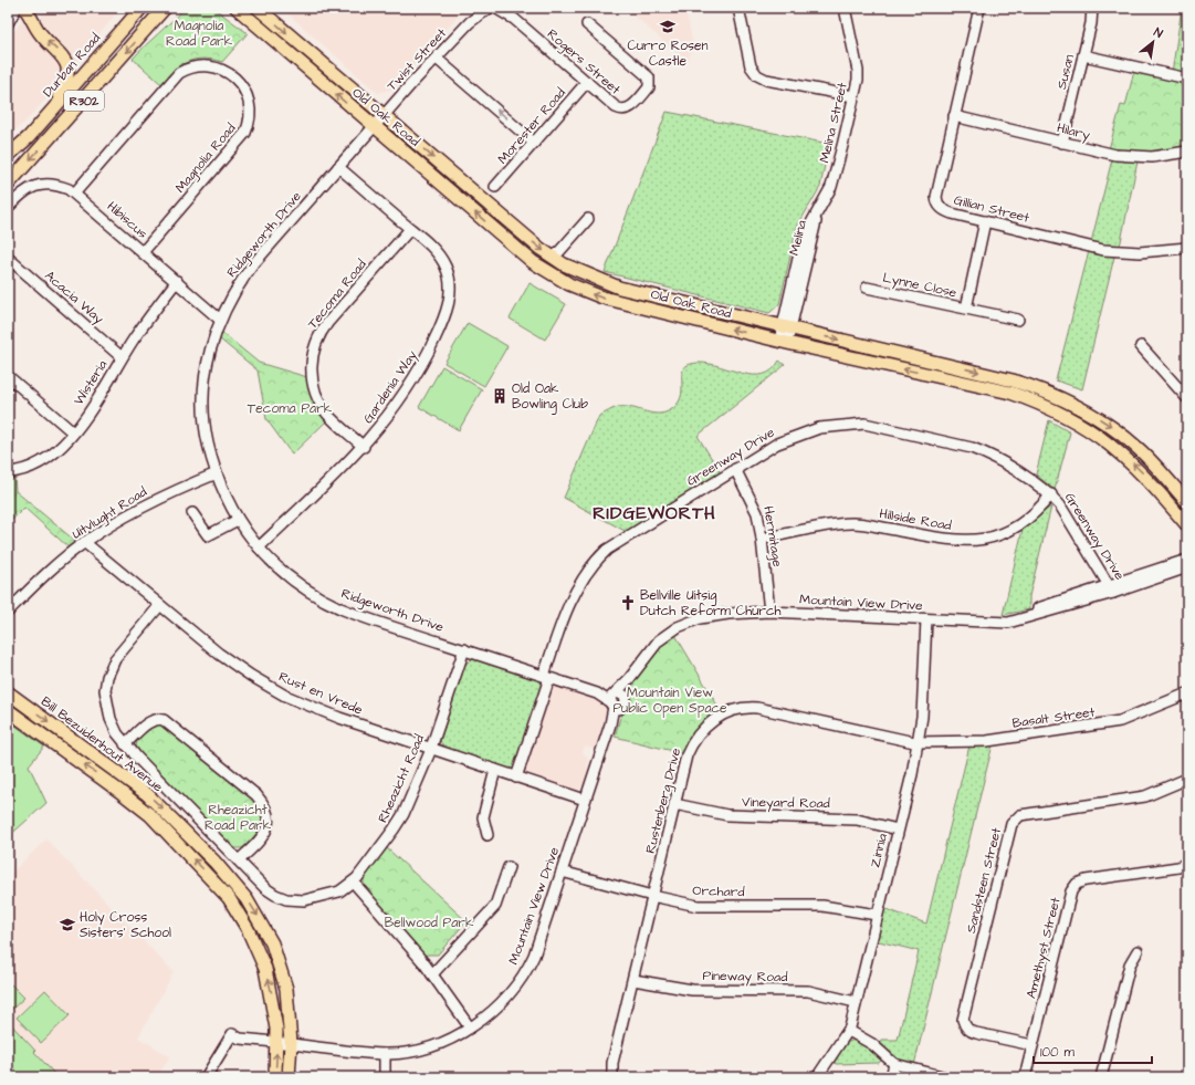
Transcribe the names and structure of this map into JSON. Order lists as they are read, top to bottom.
{
  "streets": {
    "main road": [
      "Durban Road",
      "R302",
      "Old Oak Road",
      "Bill Bezuidenhout Avenue"
    ],
    "street": [
      "Twist Street",
      "Rogers Street",
      "Susan",
      "Melina Street",
      "Morester Road",
      "Hilary",
      "Magnolia Road",
      "Gillian Street",
      "Hibiscus",
      "Ridgeworth Drive",
      "Melina",
      "Lynne Close",
      "Tecoma Road",
      "Acacia Way",
      "Wisteria",
      "Gardenia Way",
      "Greenway Drive",
      "Uitvlught Road",
      "Hillside Road",
      "Hermitage",
      "Mountain View Drive",
      "Rust en Vrede",
      "Basalt Street",
      "Rheazicht Road",
      "Rustenberg Drive",
      "Vineyard Road",
      "Zinnia",
      "Sandsteen Street",
      "Orchard",
      "Amethyst Street",
      "Pineway Road"
    ]
  },
  "crossings": [
    ["Twist Street", "Old Oak Road"],
    ["Twist Street", "Ridgeworth Drive"],
    ["Rogers Street", "Morester Road"],
    ["Durban Road", "R302"],
    ["Susan", "Hilary"],
    ["Old Oak Road", "Ridgeworth Drive"],
    ["Old Oak Road", "Melina"],
    ["Melina Street", "Melina"],
    ["Hilary", "Gillian Street"],
    ["Magnolia Road", "Hibiscus"],
    ["Gillian Street", "Lynne Close"],
    ["Hibiscus", "Ridgeworth Drive"],
    ["Hibiscus", "Wisteria"],
    ["Ridgeworth Drive", "Gardenia Way"],
    ["Ridgeworth Drive", "Greenway Drive"],
    ["Ridgeworth Drive", "Uitvlught Road"],
    ["Ridgeworth Drive", "Mountain View Drive"],
    ["Ridgeworth Drive", "Rheazicht Road"],
    ["Tecoma Road", "Gardenia Way"],
    ["Acacia Way", "Wisteria"],
    ["Greenway Drive", "Hillside Road"],
    ["Greenway Drive", "Hermitage"],
    ["Greenway Drive", "Mountain View Drive"],
    ["Greenway Drive", "Rust en Vrede"],
    ["Uitvlught Road", "Rust en Vrede"],
    ["Hillside Road", "Hermitage"],
    ["Hermitage", "Mountain View Drive"],
    ["Mountain View Drive", "Rust en Vrede"],
    ["Mountain View Drive", "Bill Bezuidenhout Avenue"],
    ["Mountain View Drive", "Zinnia"],
    ["Mountain View Drive", "Orchard"],
    ["Rust en Vrede", "Rheazicht Road"],
    ["Basalt Street", "Rustenberg Drive"],
    ["Basalt Street", "Zinnia"],
    ["Rustenberg Drive", "Vineyard Road"],
    ["Rustenberg Drive", "Zinnia"],
    ["Rustenberg Drive", "Orchard"],
    ["Rustenberg Drive", "Pineway Road"],
    ["Vineyard Road", "Zinnia"],
    ["Zinnia", "Orchard"],
    ["Zinnia", "Pineway Road"],
    ["Sandsteen Street", "Amethyst Street"]
  ],
  "districts": ["RIDGEWORTH"],
  "parks": [
    "Magnolia Road Park",
    "Tecoma Park",
    "Mountain View Public Open Space",
    "Rheazicht Road Park",
    "Bellwood Park"
  ],
  "places": {
    "school or university": ["Curro Rosen Castle", "Holy Cross Sisters' School"],
    "building": ["Old Oak Bowling Club"],
    "church": ["Bellville Uitsig Dutch Reform Church"]
  },
  "scale_bar": "100 m",
  "north": "top right"
}
